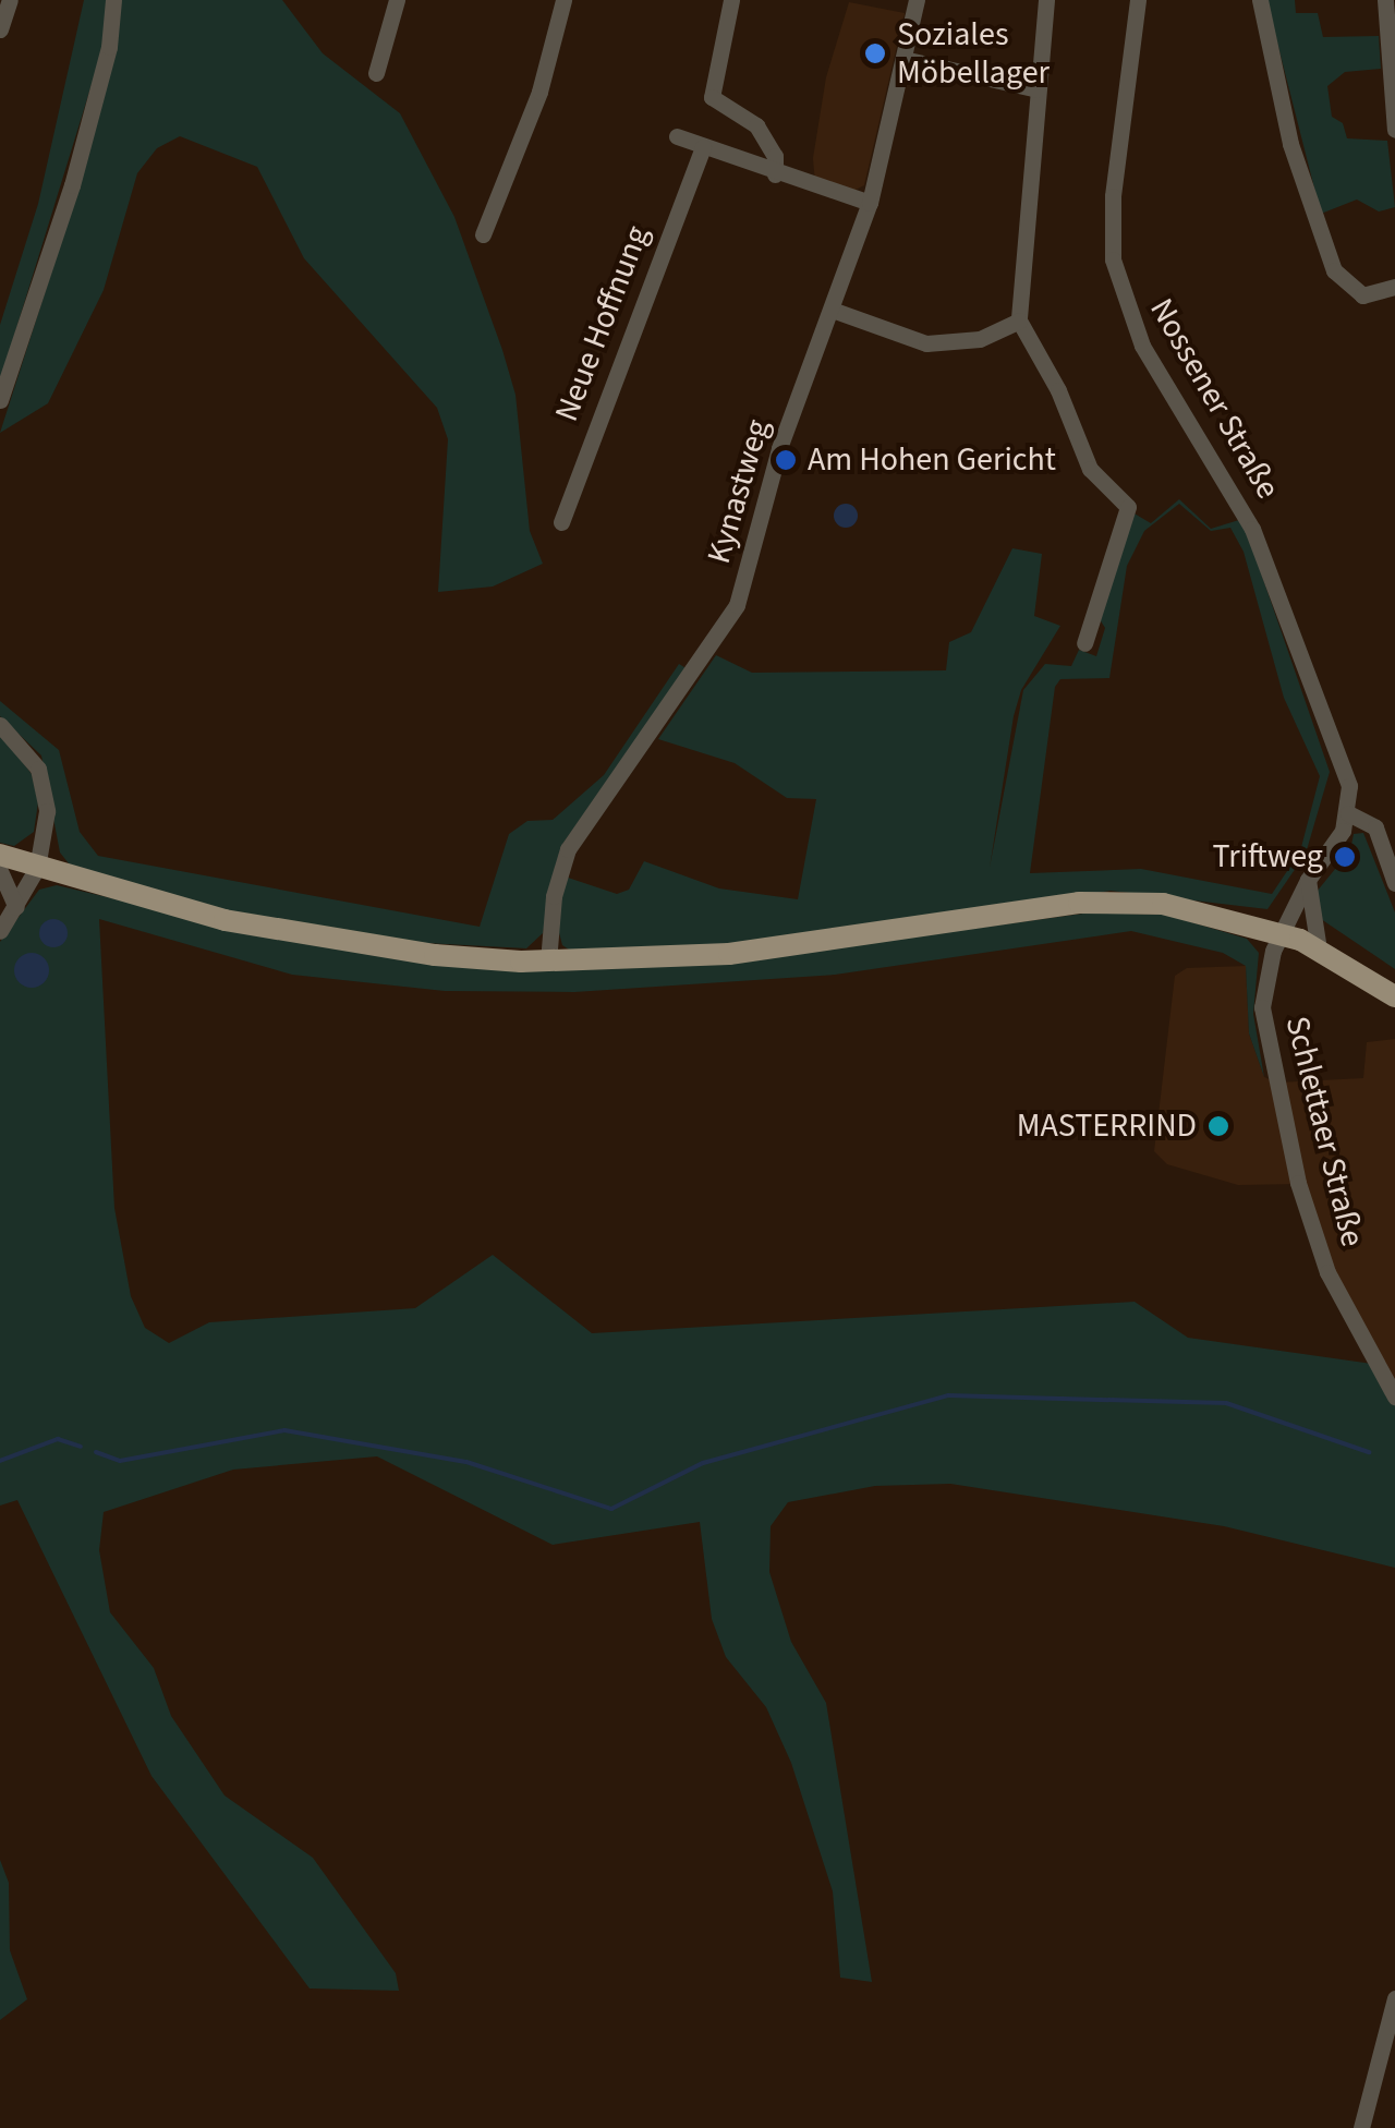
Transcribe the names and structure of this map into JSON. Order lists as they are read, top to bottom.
{
  "streets": {
    "street": [
      "Neue Hoffnung",
      "Nossener Straße",
      "Kynastweg",
      "Schlettaer Straße"
    ]
  },
  "places": [
    "Soziales Möbellager",
    "Am Hohen Gericht",
    "Triftweg",
    "MASTERRIND"
  ]
}
